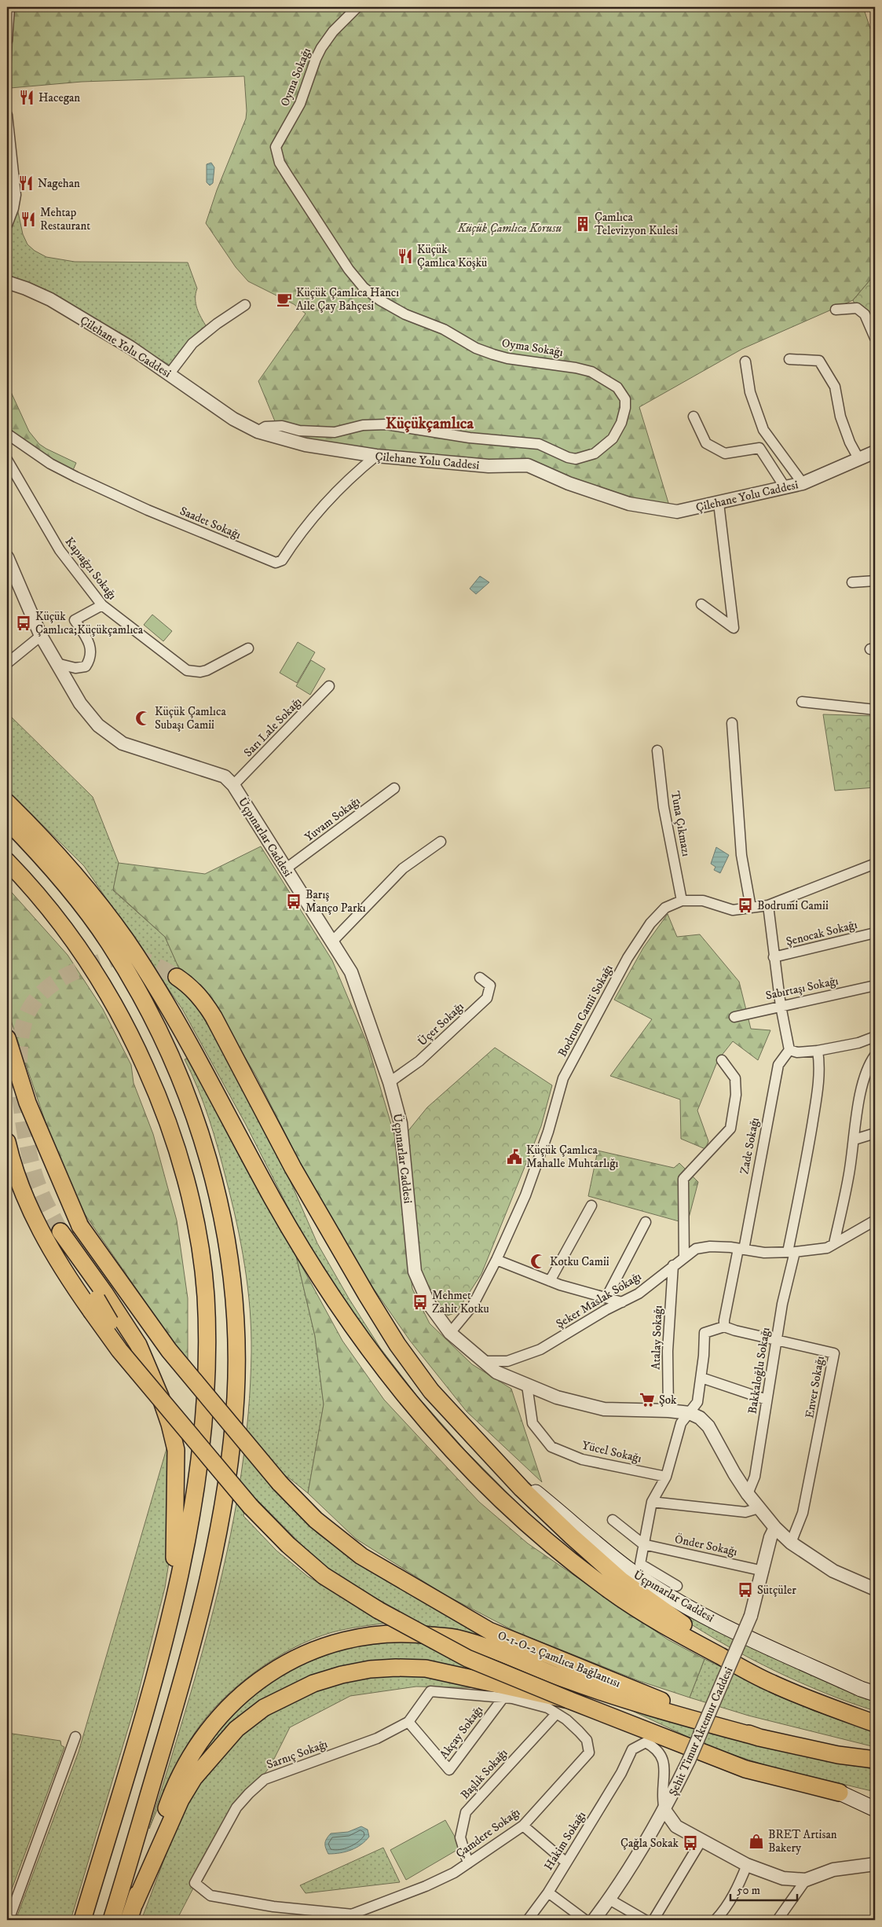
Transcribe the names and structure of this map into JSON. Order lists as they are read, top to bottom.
{
  "streets": {
    "highway": ["O-1-O-2 Çamlıca Bağlantısı"],
    "main road": ["Üçpınarlar Caddesi"],
    "street": [
      "Oyma Sokağı",
      "Çilehane Yolu Caddesi",
      "Saadet Sokağı",
      "Kapıağzı Sokağı",
      "Sarı Lale Sokağı",
      "Yuvam Sokağı",
      "Tuna Çıkmazı",
      "Şenocak Sokağı",
      "Sabırtaşı Sokağı",
      "Bodrum Camii Sokağı",
      "Üçer Sokağı",
      "Zade Sokağı",
      "Şeker Maslak Sokağı",
      "Atalay Sokağı",
      "Bakkaloğlu Sokağı",
      "Enver Sokağı",
      "Yücel Sokağı",
      "Önder Sokağı",
      "Şehit Timur Aktemur Caddesi",
      "Akçay Sokağı",
      "Sarnıç Sokağı",
      "Başlık Sokağı",
      "Çamdere Sokağı",
      "Hakim Sokağı"
    ]
  },
  "crossings": [
    ["Oyma Sokağı", "Çilehane Yolu Caddesi"],
    ["Çilehane Yolu Caddesi", "Saadet Sokağı"],
    ["Sarı Lale Sokağı", "Üçpınarlar Caddesi"],
    ["Yuvam Sokağı", "Üçpınarlar Caddesi"],
    ["Tuna Çıkmazı", "Bodrum Camii Sokağı"],
    ["Üçpınarlar Caddesi", "Bodrum Camii Sokağı"],
    ["Üçpınarlar Caddesi", "Üçer Sokağı"],
    ["Üçpınarlar Caddesi", "Şeker Maslak Sokağı"],
    ["Üçpınarlar Caddesi", "Atalay Sokağı"],
    ["Üçpınarlar Caddesi", "Bakkaloğlu Sokağı"],
    ["Üçpınarlar Caddesi", "Enver Sokağı"],
    ["Üçpınarlar Caddesi", "Yücel Sokağı"],
    ["Üçpınarlar Caddesi", "Şehit Timur Aktemur Caddesi"],
    ["Zade Sokağı", "Şeker Maslak Sokağı"],
    ["Şeker Maslak Sokağı", "Atalay Sokağı"],
    ["Şeker Maslak Sokağı", "Bakkaloğlu Sokağı"],
    ["Bakkaloğlu Sokağı", "Enver Sokağı"],
    ["Önder Sokağı", "Şehit Timur Aktemur Caddesi"],
    ["Şehit Timur Aktemur Caddesi", "Hakim Sokağı"],
    ["Akçay Sokağı", "Sarnıç Sokağı"],
    ["Sarnıç Sokağı", "Başlık Sokağı"],
    ["Sarnıç Sokağı", "Çamdere Sokağı"],
    ["Başlık Sokağı", "Çamdere Sokağı"]
  ],
  "districts": ["Küçükçamlıca"],
  "parks": ["Küçük Çamlıca Korusu"],
  "places": {
    "restaurant": [
      "Hacegan",
      "Nagehan",
      "Mehtap Restaurant",
      "Küçük Çamlıca Köşkü"
    ],
    "building": ["Çamlıca Televizyon Kulesi"],
    "cafe": ["Küçük Çamlıca Hancı Aile Çay Bahçesi"],
    "bus stop": [
      "Küçük Çamlıca;Küçükçamlıca",
      "Barış Manço Parkı",
      "Bodrumi Camii",
      "Mehmet Zahit Kotku",
      "Sütçüler",
      "Çağla Sokak"
    ],
    "mosque": ["Küçük Çamlıca Subaşı Camii", "Kotku Camii"],
    "public building": ["Küçük Çamlıca Mahalle Muhtarlığı"],
    "supermarket": ["Şok"],
    "shop": ["BRET Artisan Bakery"]
  },
  "scale_bar": "50 m"
}
